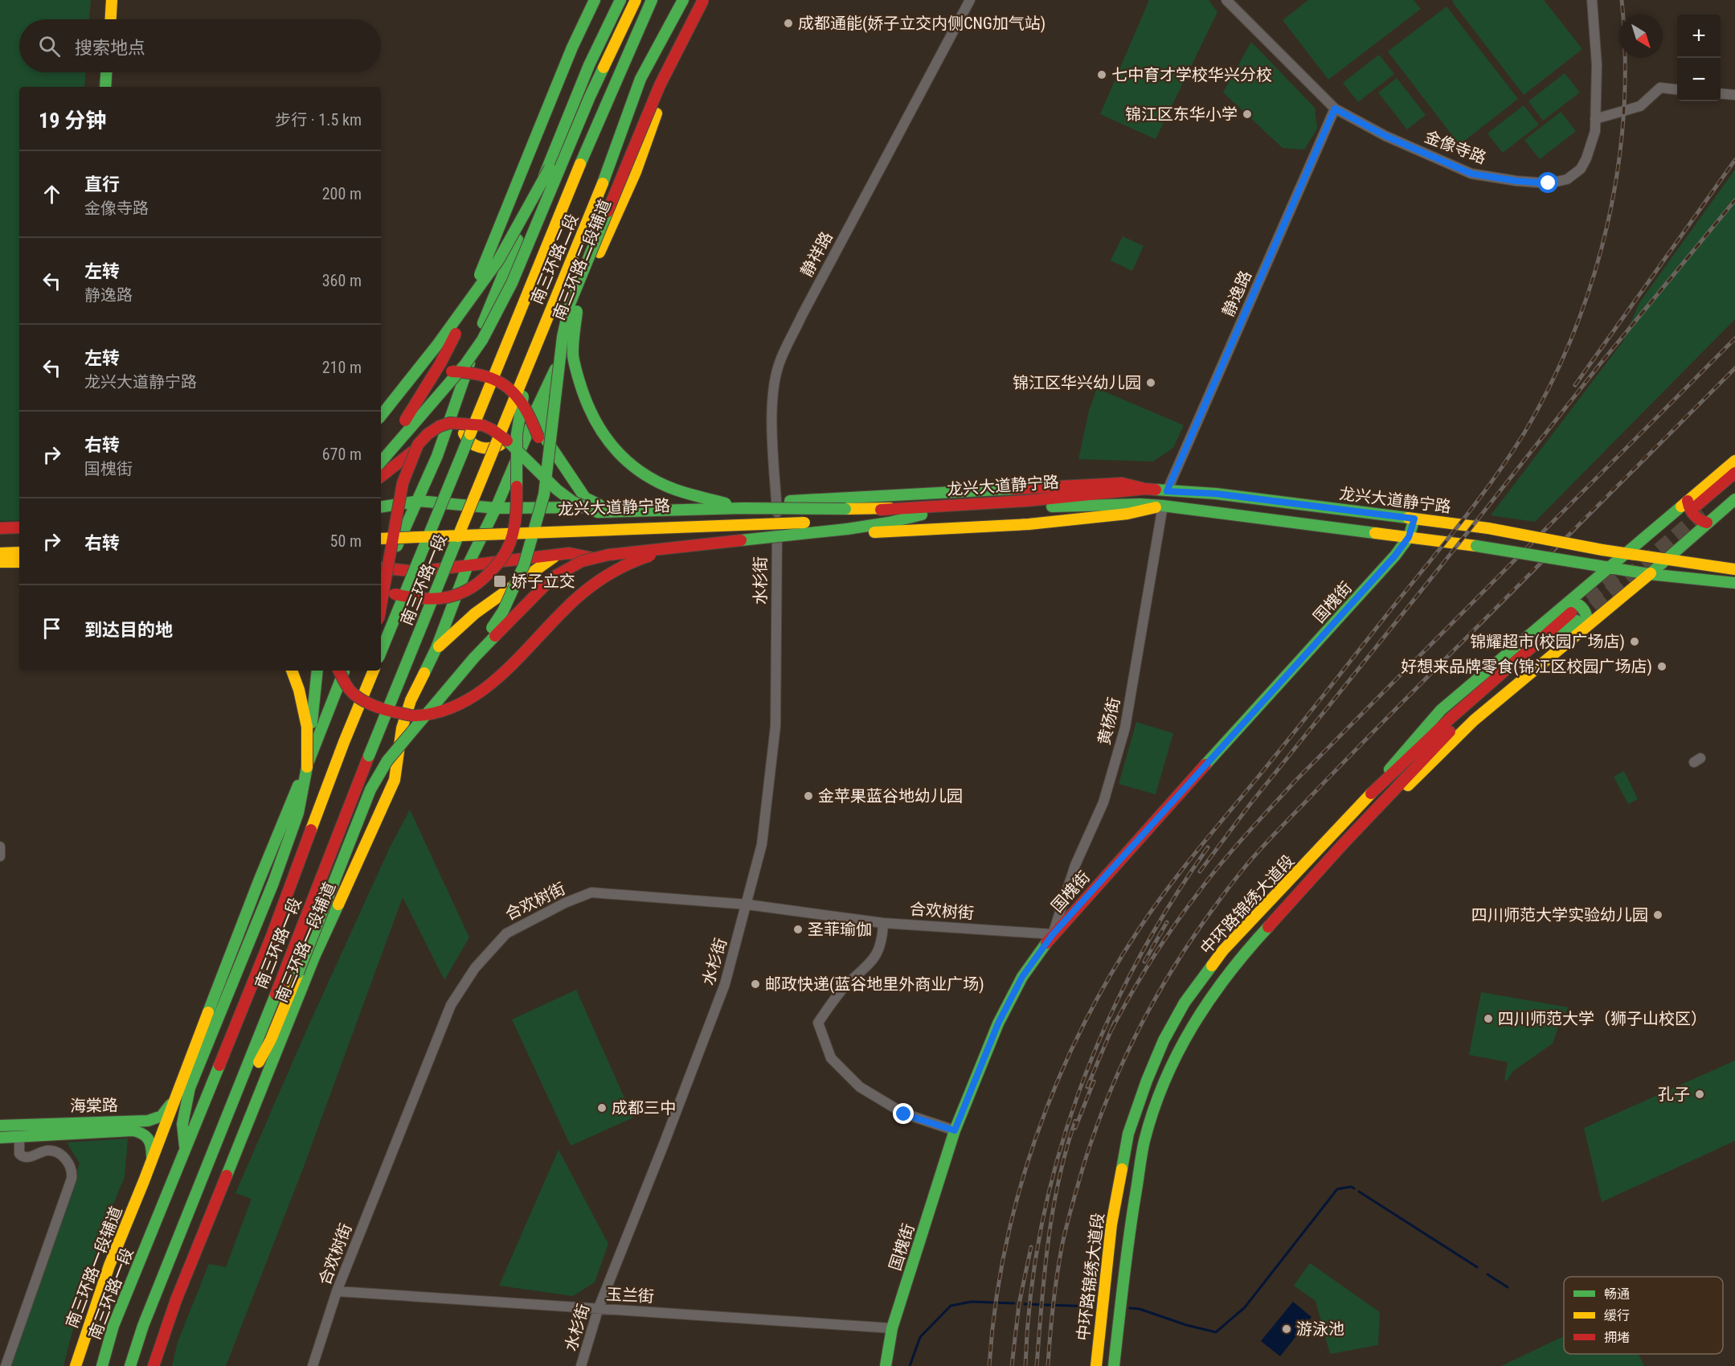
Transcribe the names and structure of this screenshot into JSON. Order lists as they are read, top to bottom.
{
  "streets": {
    "main road": [
      "南三环路二段",
      "南三环路二段辅道",
      "龙兴大道静宁路",
      "南三环路一段",
      "国槐街",
      "中环路锦绣大道段",
      "南三环路一段辅道",
      "海棠路"
    ],
    "street": [
      "金像寺路",
      "静祥路",
      "静逸路",
      "水杉街",
      "黄杨街",
      "合欢树街",
      "玉兰街"
    ]
  },
  "crossings": [
    ["金像寺路", "静逸路"],
    ["静祥路", "水杉街"],
    ["南三环路二段", "南三环路一段"],
    ["南三环路二段辅道", "南三环路一段辅道"],
    ["静逸路", "龙兴大道静宁路"],
    ["龙兴大道静宁路", "国槐街"],
    ["龙兴大道静宁路", "黄杨街"],
    ["水杉街", "合欢树街"],
    ["水杉街", "玉兰街"],
    ["国槐街", "黄杨街"],
    ["国槐街", "合欢树街"],
    ["国槐街", "玉兰街"],
    ["黄杨街", "合欢树街"],
    ["合欢树街", "玉兰街"],
    ["南三环路一段辅道", "海棠路"]
  ],
  "places": {
    "other": [
      "成都通能(娇子立交内侧CNG加气站)",
      "七中育才学校华兴分校",
      "锦江区东华小学",
      "锦江区华兴幼儿园",
      "锦耀超市(校园广场店)",
      "好想来品牌零食(锦江区校园广场店)",
      "金苹果蓝谷地幼儿园",
      "四川师范大学实验幼儿园",
      "圣菲瑜伽",
      "邮政快递(蓝谷地里外商业广场)",
      "四川师范大学（狮子山校区）",
      "孔子",
      "成都三中",
      "游泳池"
    ],
    "transit": ["娇子立交"]
  },
  "legend": ["畅通", "缓行", "拥堵"],
  "north": "bottom right",
  "page": {
    "map_buttons": ["+", "−"],
    "search": "搜索地点",
    "heading": ["19 分钟", "步行 · 1.5 km"],
    "list": [
      ["直行", "金像寺路", "200 m"],
      ["左转", "静逸路", "360 m"],
      ["左转", "龙兴大道静宁路", "210 m"],
      ["右转", "国槐街", "670 m"],
      ["右转", "50 m"],
      "到达目的地"
    ]
  }
}
